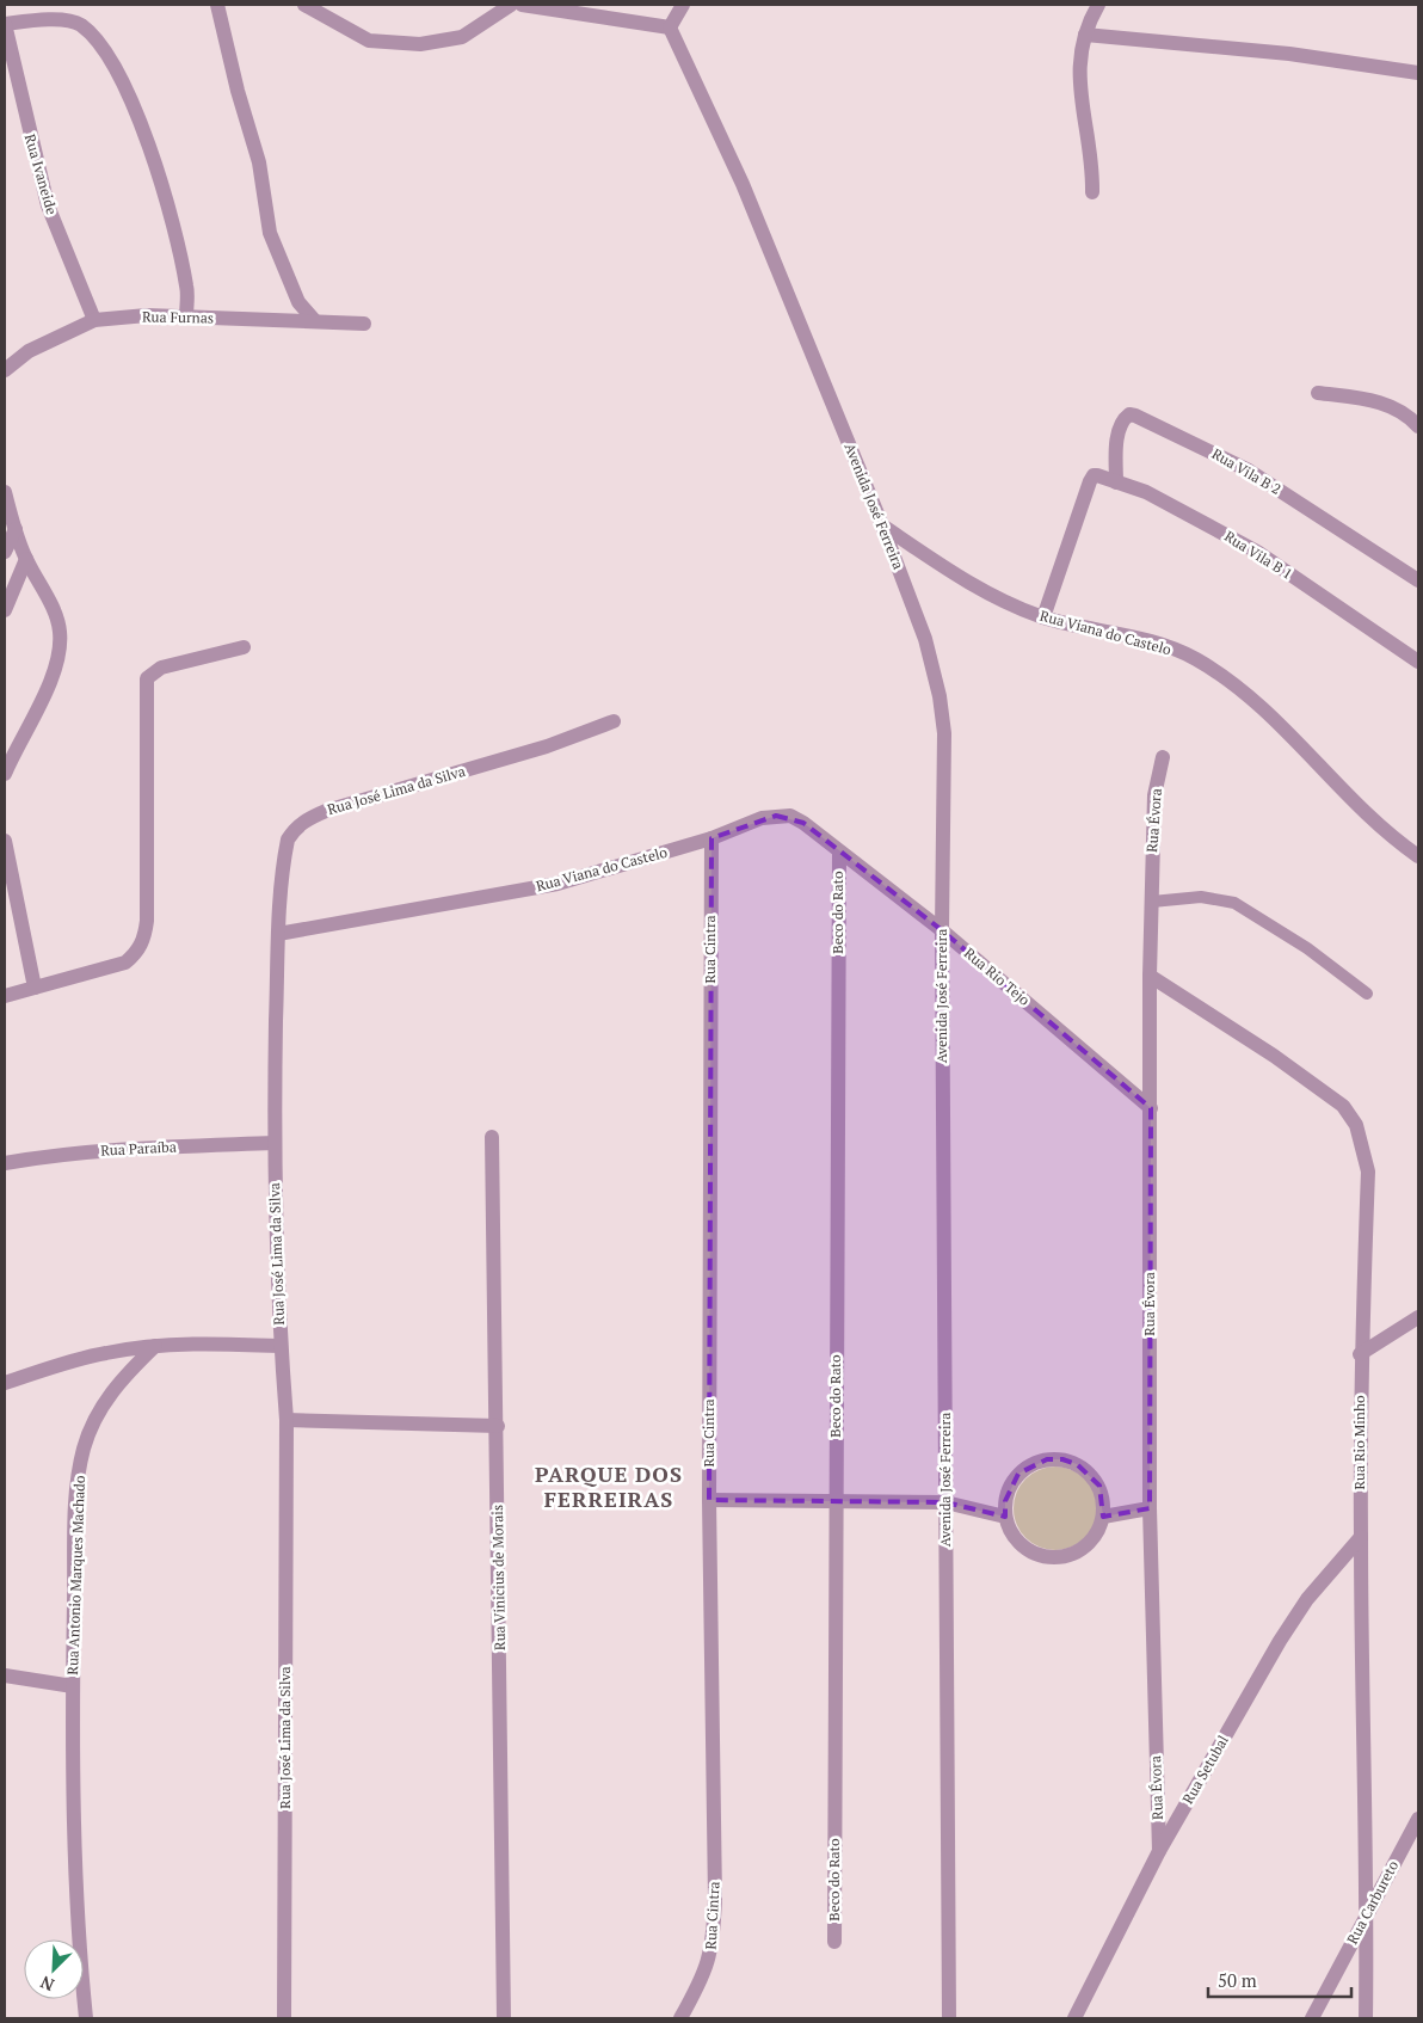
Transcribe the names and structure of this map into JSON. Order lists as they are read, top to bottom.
{
  "streets": {
    "street": [
      "Rua Ivaneide",
      "Rua Furnas",
      "Rua Vila B 2",
      "Avenida José Ferreira",
      "Rua Vila B 1",
      "Rua Viana do Castelo",
      "Rua José Lima da Silva",
      "Rua Évora",
      "Beco do Rato",
      "Rua Cintra",
      "Rua Rio Tejo",
      "Rua Paraíba",
      "Rua Rio Minho",
      "Rua Antonio Marques Machado",
      "Rua Vinicius de Morais",
      "Rua Setubal",
      "Rua Carbureto"
    ]
  },
  "crossings": [
    ["Rua Ivaneide", "Rua Furnas"],
    ["Rua Vila B 2", "Rua Vila B 1"],
    ["Avenida José Ferreira", "Rua Viana do Castelo"],
    ["Avenida José Ferreira", "Rua Rio Tejo"],
    ["Rua Vila B 1", "Rua Viana do Castelo"],
    ["Rua Viana do Castelo", "Rua José Lima da Silva"],
    ["Rua Viana do Castelo", "Beco do Rato"],
    ["Rua Viana do Castelo", "Rua Cintra"],
    ["Rua Viana do Castelo", "Rua Rio Tejo"],
    ["Rua José Lima da Silva", "Rua Paraíba"],
    ["Rua Évora", "Rua Rio Tejo"],
    ["Rua Évora", "Rua Rio Minho"],
    ["Rua Évora", "Rua Setubal"],
    ["Beco do Rato", "Rua Rio Tejo"],
    ["Rua Rio Minho", "Rua Setubal"],
    ["Rua Rio Minho", "Rua Carbureto"]
  ],
  "districts": ["PARQUE DOS FERREIRAS"],
  "scale_bar": "50 m",
  "north": "bottom left"
}
